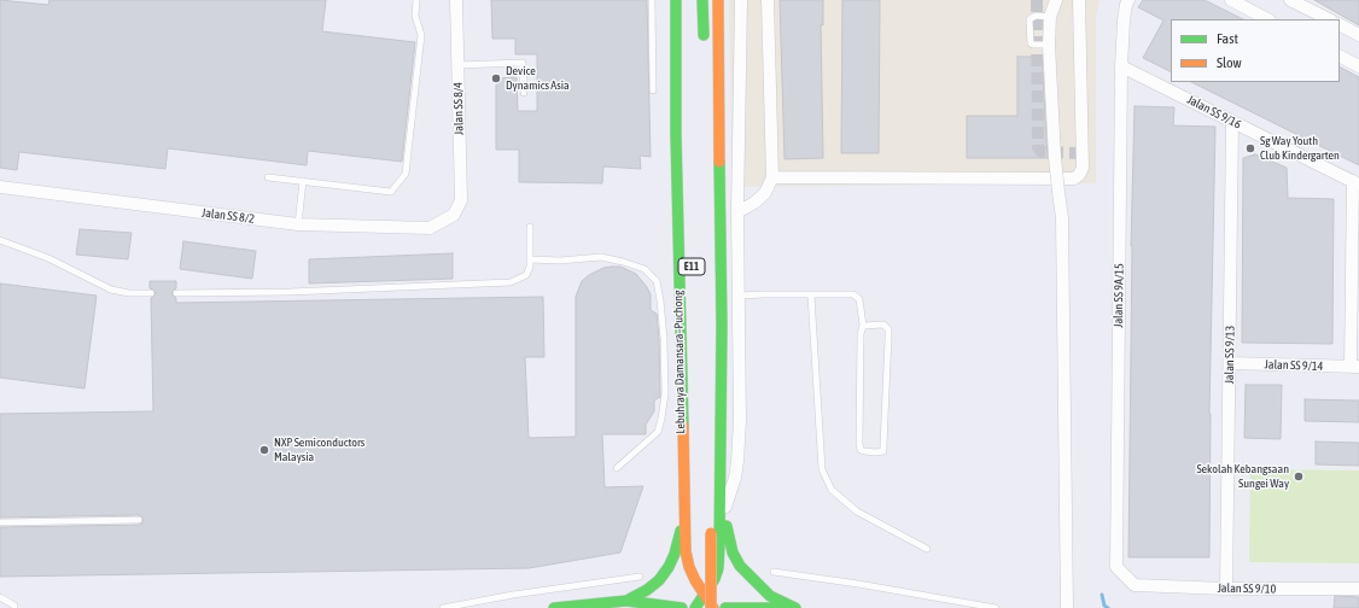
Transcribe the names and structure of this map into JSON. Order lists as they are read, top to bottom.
{
  "streets": {
    "highway": ["Lebuhraya Damansara–Puchong"],
    "street": [
      "Jalan SS 8/4",
      "Jalan SS 9/16",
      "Jalan SS 8/2",
      "Jalan SS 9A/15",
      "Jalan SS 9/13",
      "Jalan SS 9/14",
      "Jalan SS 9/10"
    ]
  },
  "crossings": [
    ["Jalan SS 8/4", "Jalan SS 8/2"],
    ["Jalan SS 9/16", "Jalan SS 9A/15"],
    ["Jalan SS 9/16", "Jalan SS 9/13"],
    ["Jalan SS 9A/15", "Jalan SS 9/10"],
    ["Jalan SS 9/13", "Jalan SS 9/14"],
    ["Jalan SS 9/13", "Jalan SS 9/10"]
  ],
  "places": [
    "Device Dynamics Asia",
    "Sg Way Youth Club Kindergarten",
    "NXP Semiconductors Malaysia",
    "Sekolah Kebangsaan Sungei Way"
  ],
  "legend": ["Fast", "Slow"]
}
